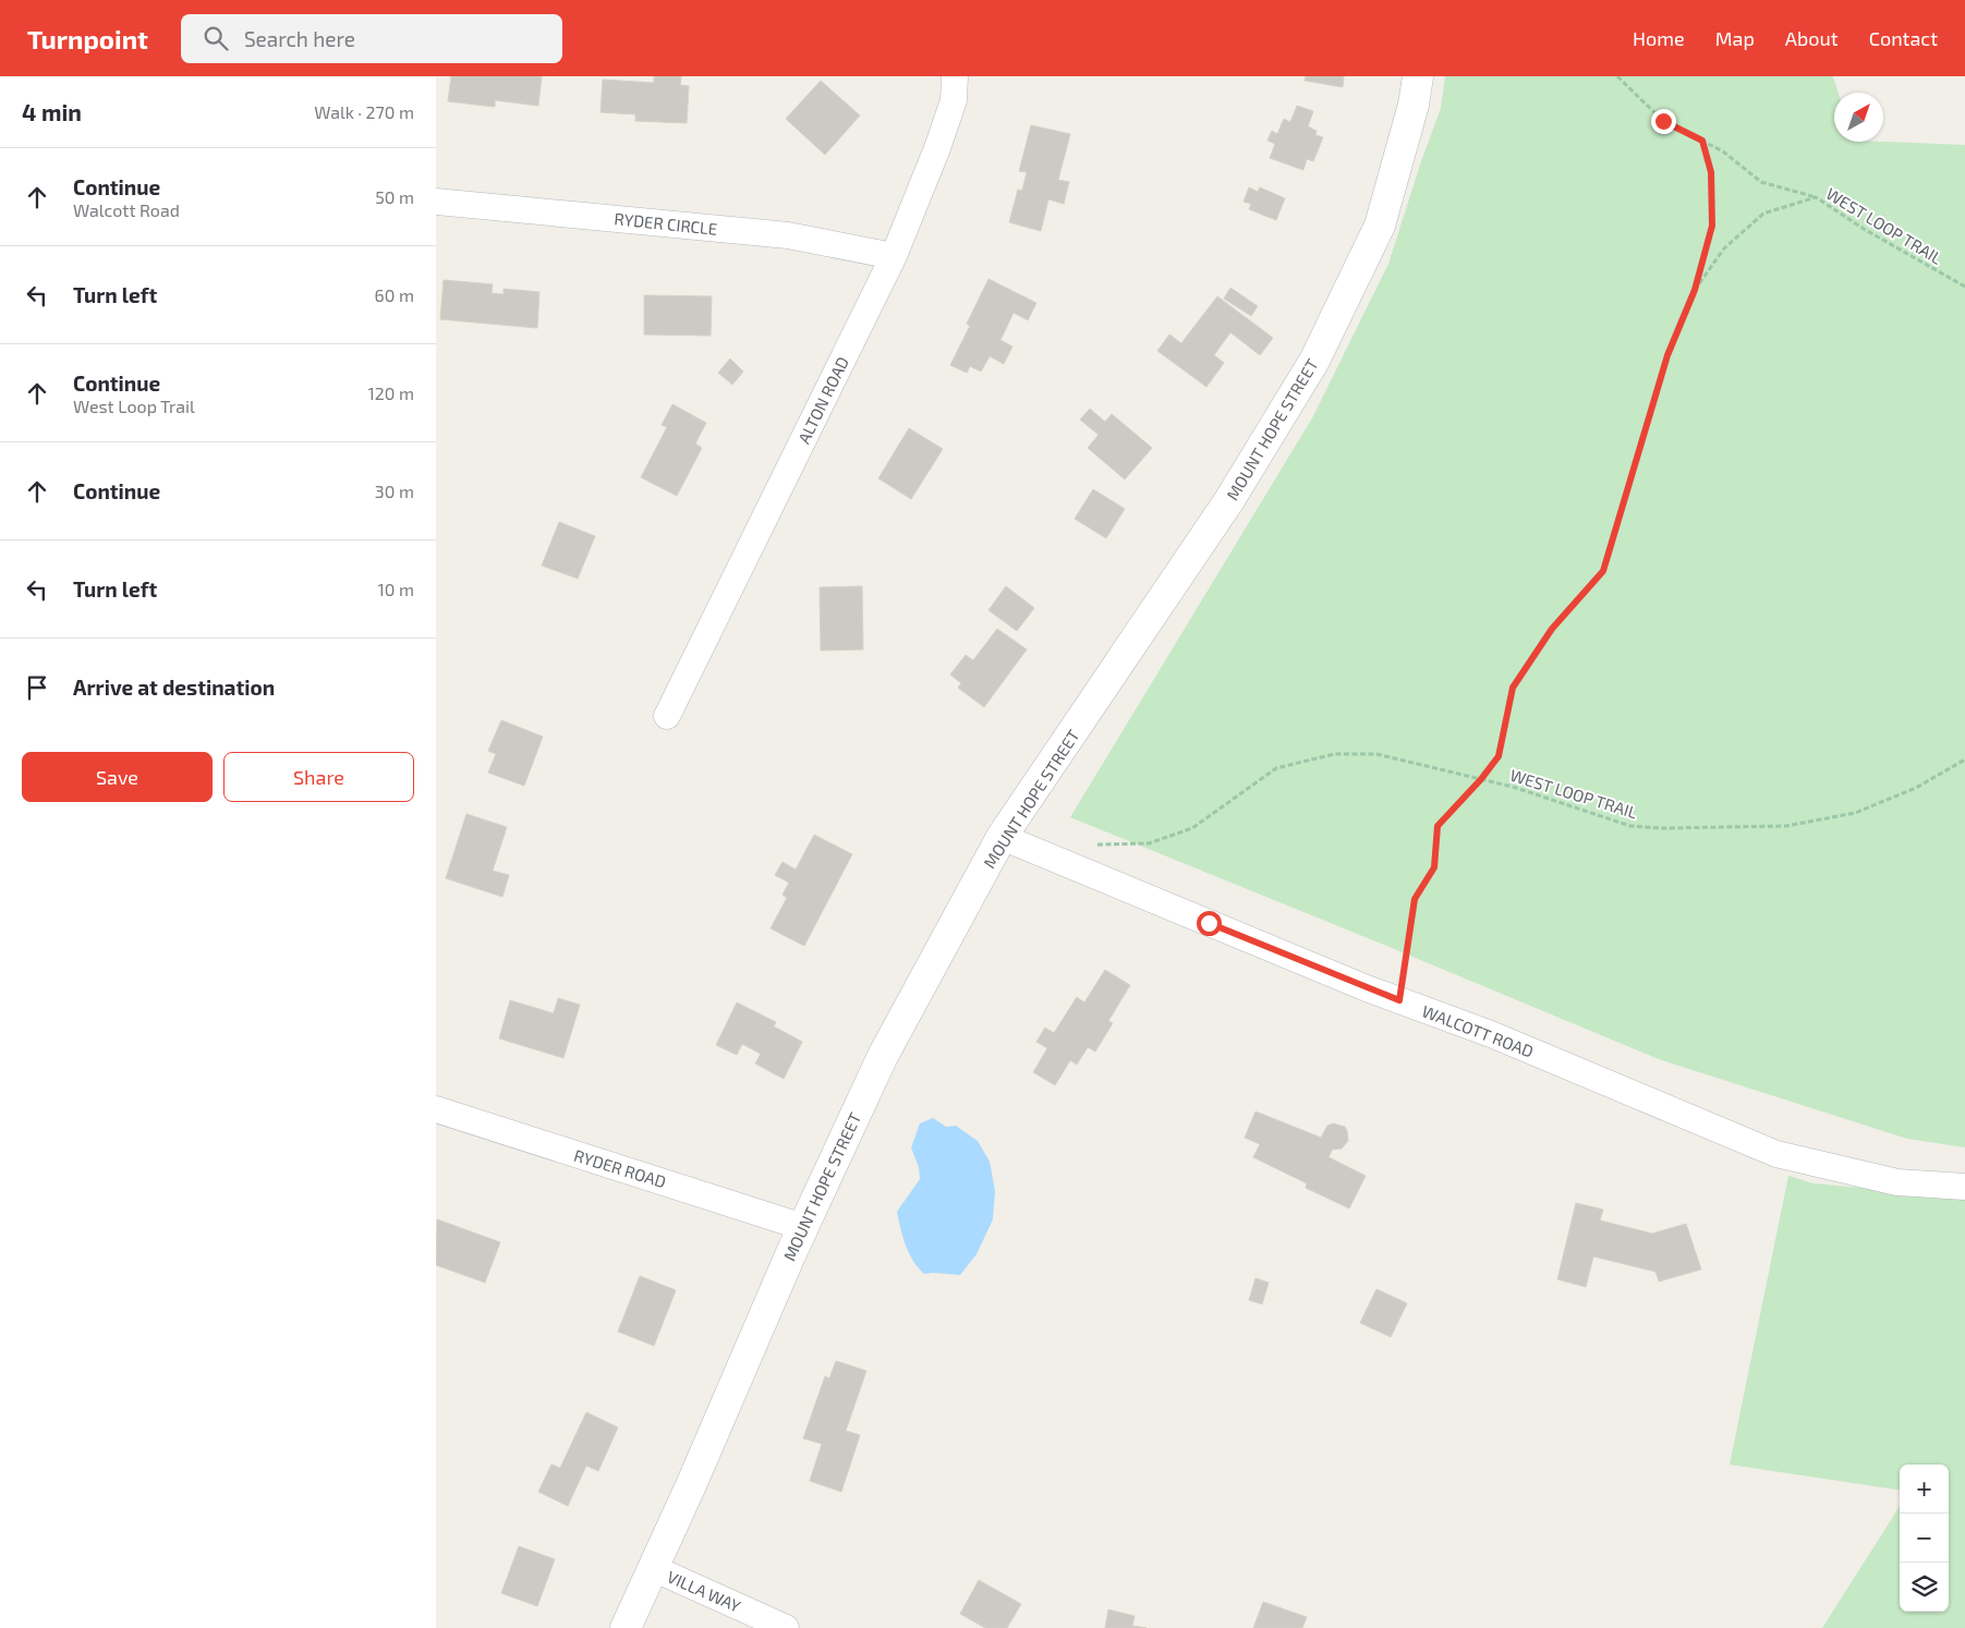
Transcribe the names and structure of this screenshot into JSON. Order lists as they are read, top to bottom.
{
  "streets": {
    "street": [
      "RYDER CIRCLE",
      "ALTON ROAD",
      "MOUNT HOPE STREET",
      "WALCOTT ROAD",
      "RYDER ROAD",
      "VILLA WAY"
    ],
    "path": ["WEST LOOP TRAIL"]
  },
  "crossings": [
    ["RYDER CIRCLE", "ALTON ROAD"],
    ["MOUNT HOPE STREET", "WALCOTT ROAD"],
    ["MOUNT HOPE STREET", "RYDER ROAD"],
    ["MOUNT HOPE STREET", "VILLA WAY"]
  ],
  "north": "top right",
  "page": {
    "header": "Turnpoint",
    "search": "Search here",
    "nav": [
      "Home",
      "Map",
      "About",
      "Contact"
    ],
    "heading": ["4 min", "Walk · 270 m"],
    "list": [
      ["Continue", "Walcott Road", "50 m"],
      ["Turn left", "60 m"],
      ["Continue", "West Loop Trail", "120 m"],
      ["Continue", "30 m"],
      ["Turn left", "10 m"],
      "Arrive at destination"
    ],
    "buttons": ["Save", "Share"],
    "map_buttons": ["+", "−"]
  }
}
